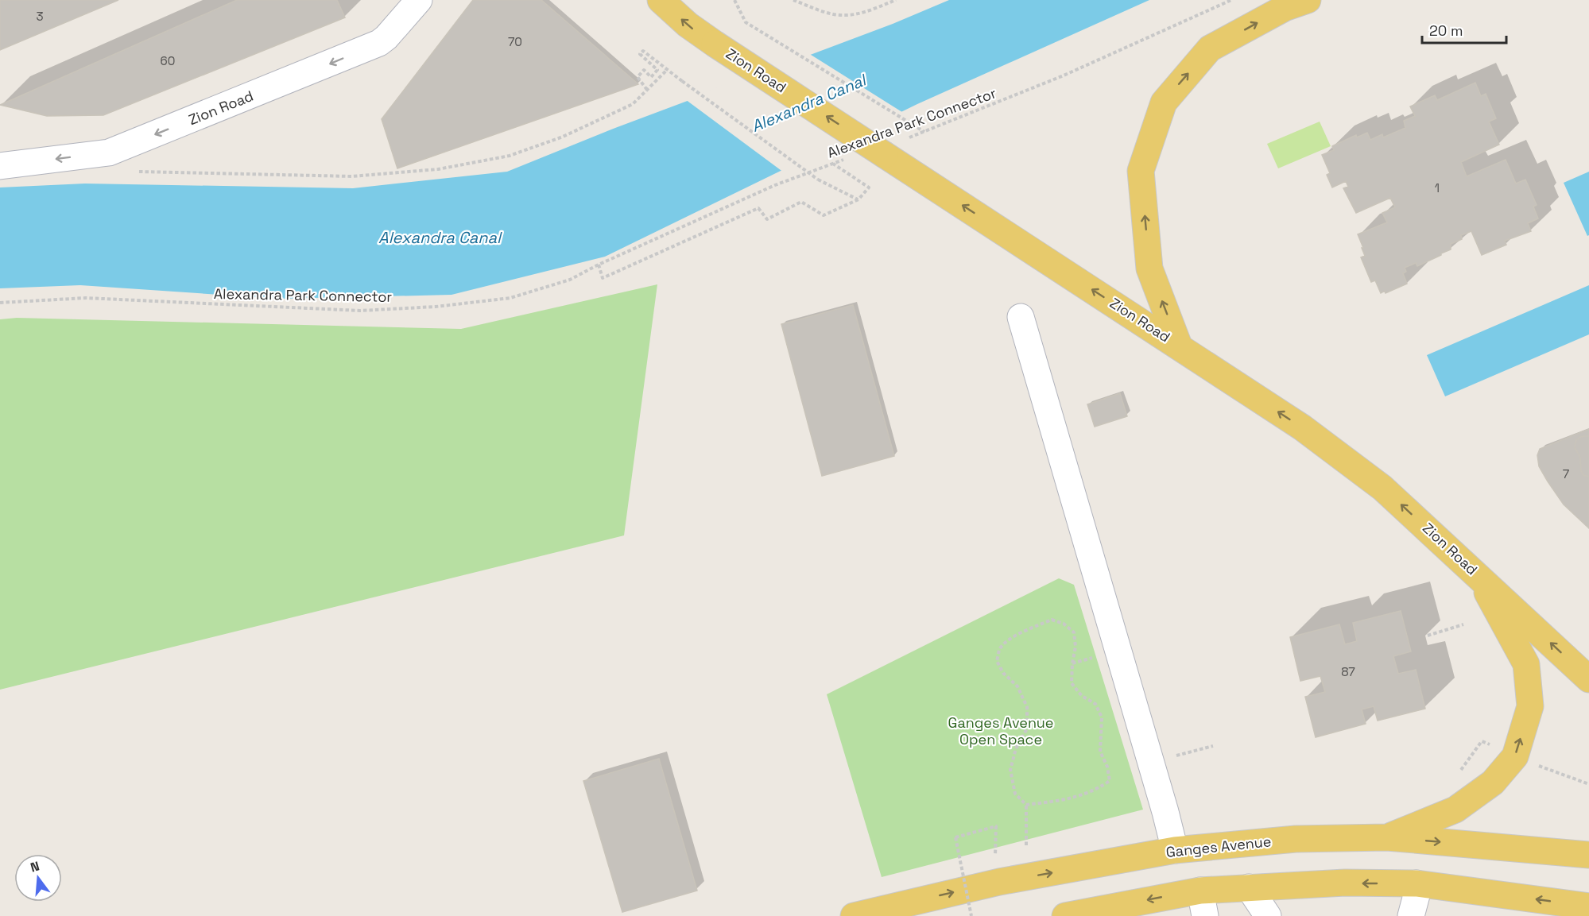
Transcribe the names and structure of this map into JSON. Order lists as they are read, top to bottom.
{
  "streets": {
    "main road": ["Zion Road", "Ganges Avenue"],
    "path": ["Alexandra Park Connector"]
  },
  "one_way": ["Zion Road"],
  "water": ["Alexandra Canal"],
  "parks": ["Ganges Avenue Open Space"],
  "house_numbers": [
    "3",
    "70",
    "60",
    "1",
    "7",
    "87"
  ],
  "scale_bar": "20 m",
  "north": "top"
}
